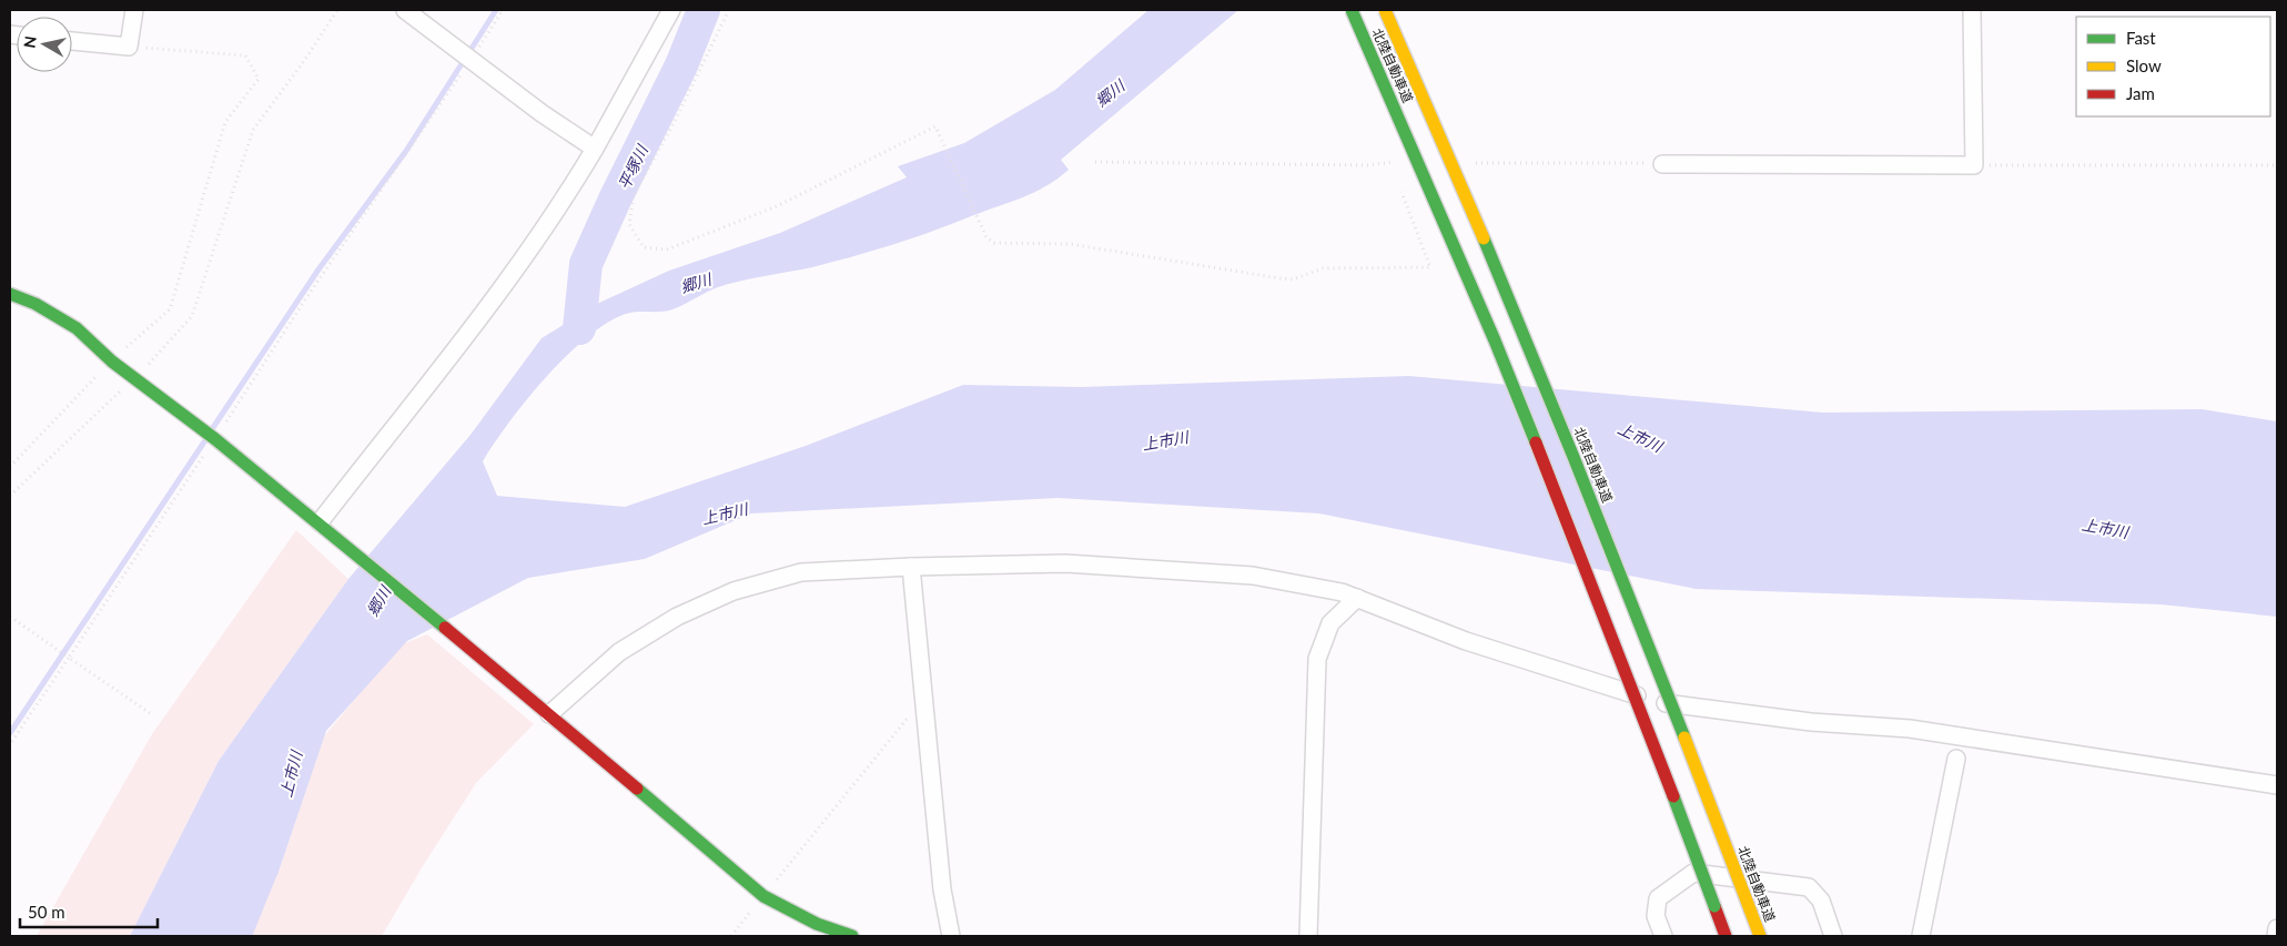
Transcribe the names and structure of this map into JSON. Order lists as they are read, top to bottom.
{
  "streets": {
    "main road": ["北陸自動車道"]
  },
  "water": ["郷川", "平塚川", "上市川"],
  "legend": ["Fast", "Slow", "Jam"],
  "scale_bar": "50 m",
  "north": "left"
}
